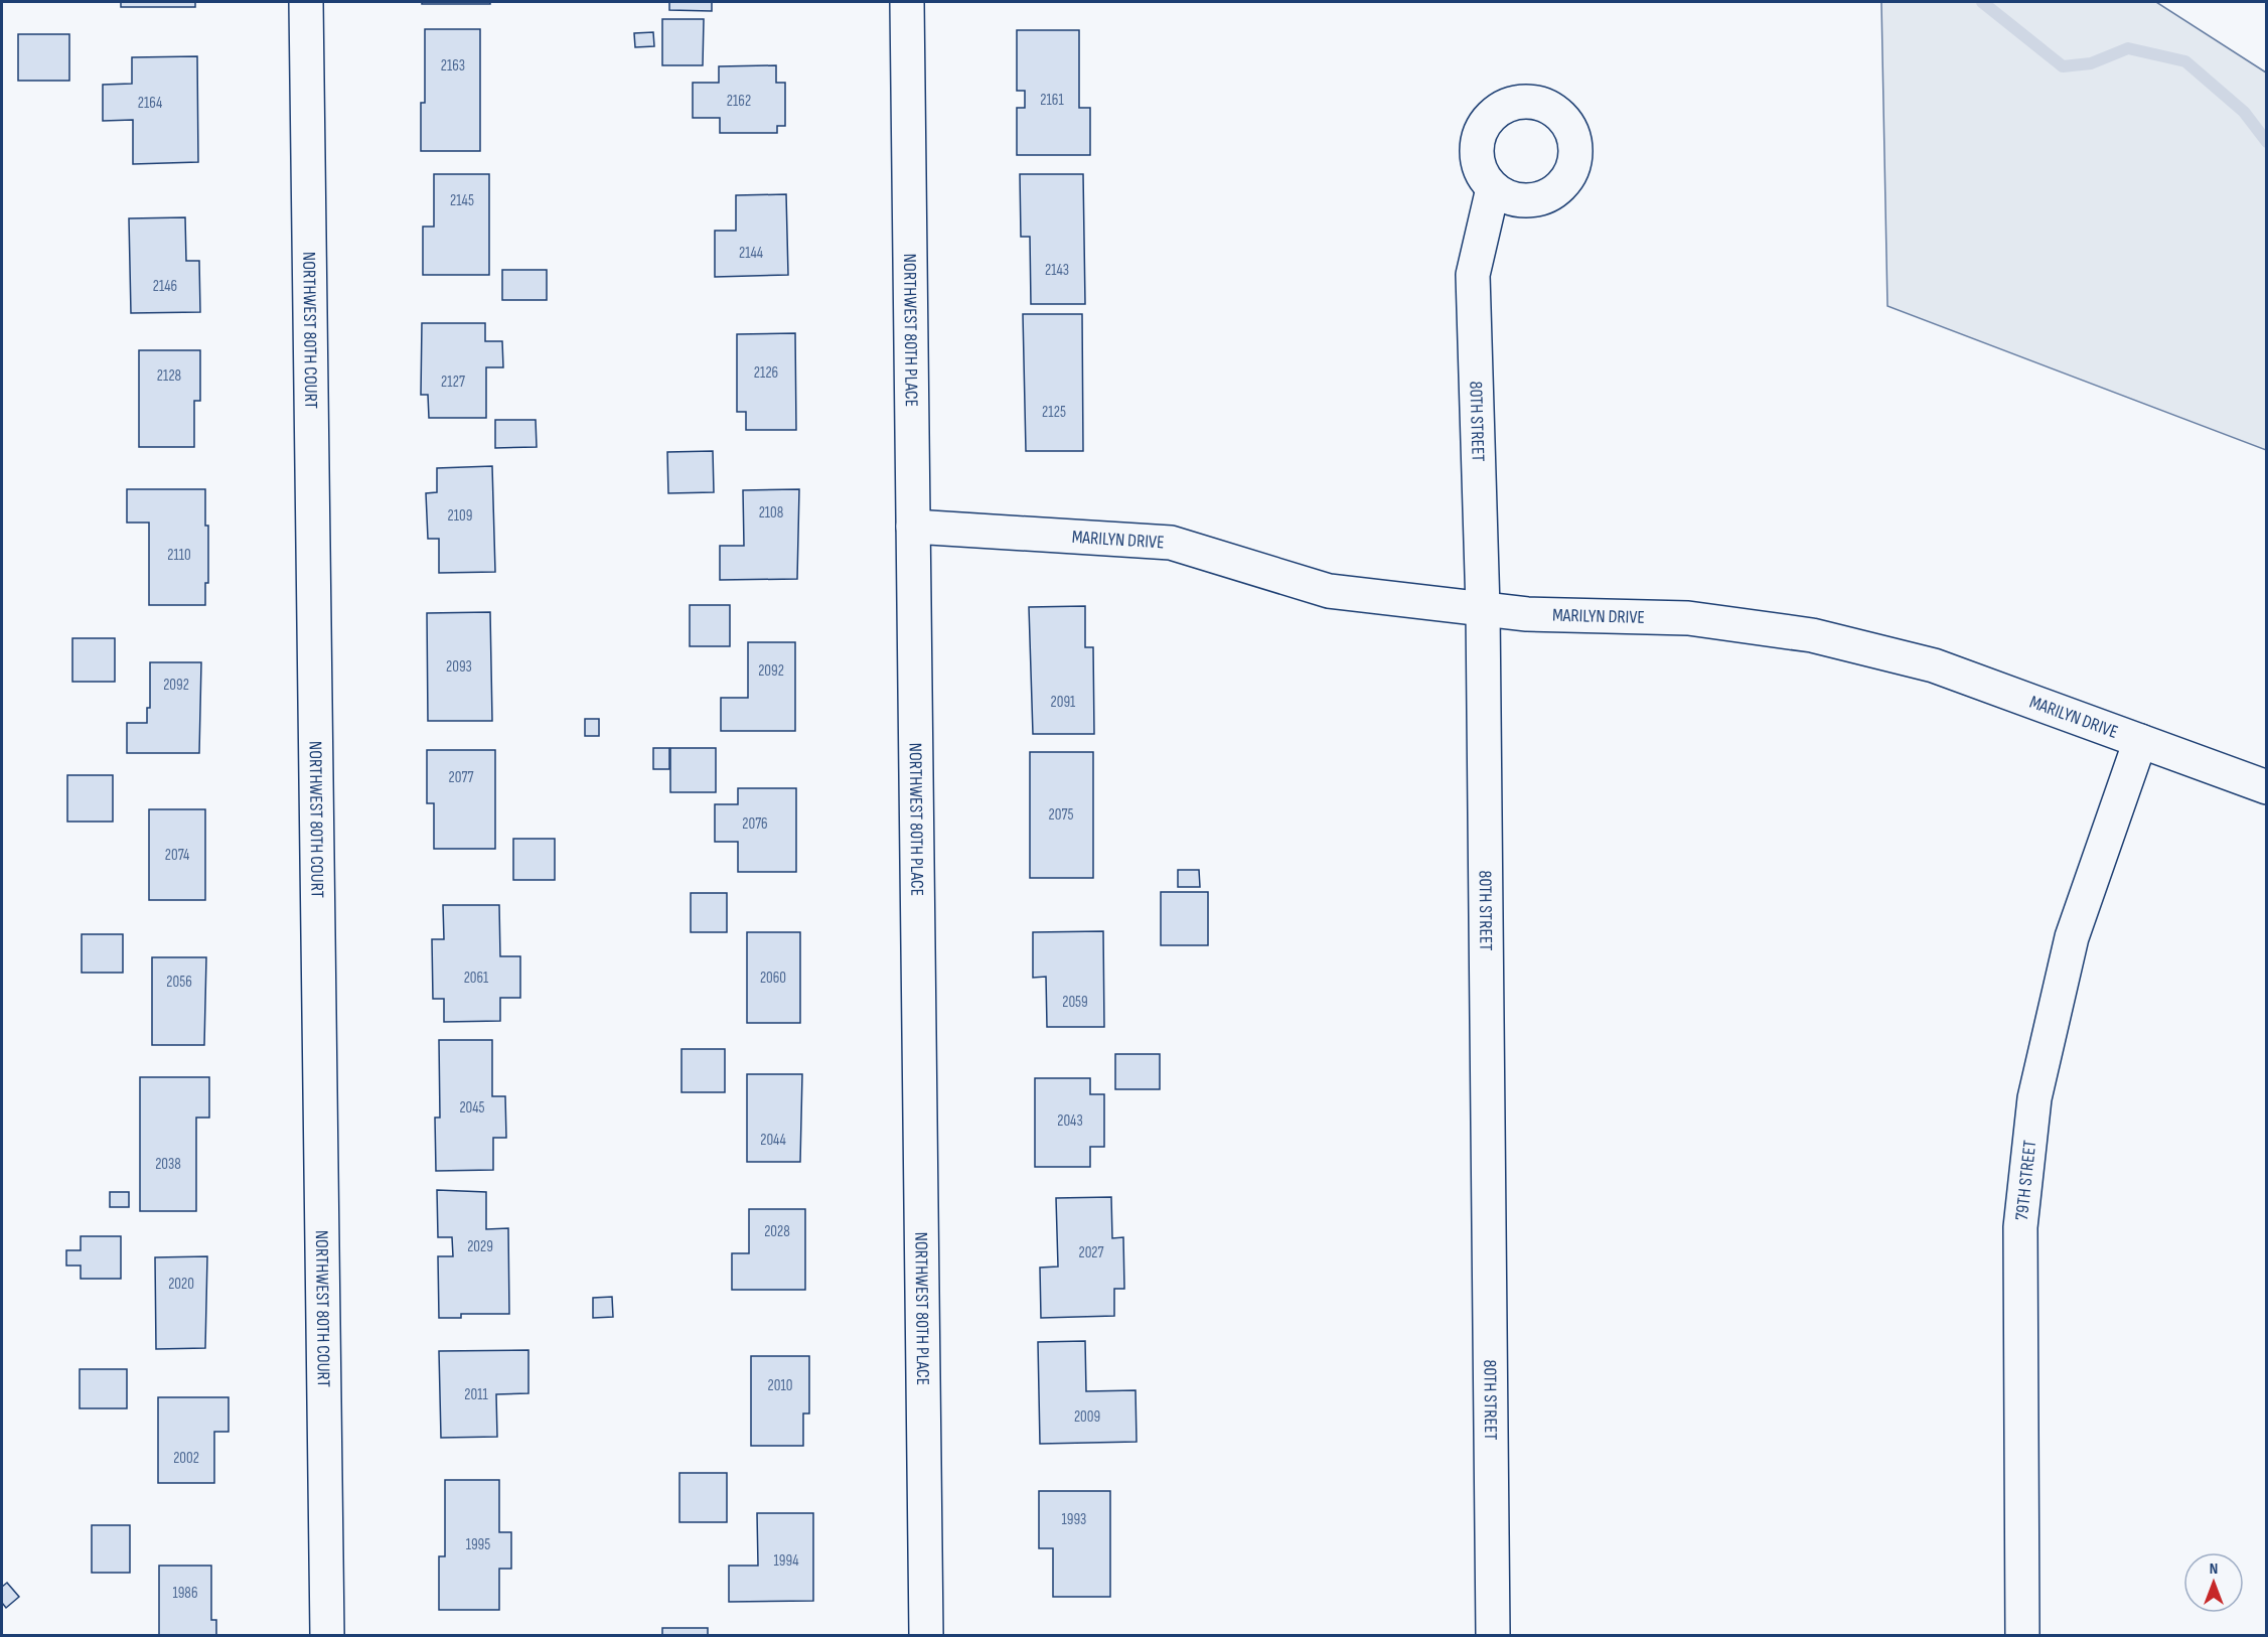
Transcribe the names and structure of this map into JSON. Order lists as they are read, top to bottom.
{
  "streets": {
    "street": [
      "NORTHWEST 80TH COURT",
      "NORTHWEST 80TH PLACE",
      "80TH STREET",
      "MARILYN DRIVE",
      "79TH STREET"
    ]
  },
  "crossings": [
    ["NORTHWEST 80TH PLACE", "MARILYN DRIVE"],
    ["80TH STREET", "MARILYN DRIVE"],
    ["MARILYN DRIVE", "79TH STREET"]
  ],
  "house_numbers": [
    "2163",
    "2161",
    "2162",
    "2164",
    "2145",
    "2144",
    "2143",
    "2146",
    "2126",
    "2128",
    "2127",
    "2125",
    "2108",
    "2109",
    "2110",
    "2093",
    "2092",
    "2092",
    "2091",
    "2077",
    "2075",
    "2076",
    "2074",
    "2061",
    "2060",
    "2056",
    "2059",
    "2045",
    "2043",
    "2044",
    "2038",
    "2028",
    "2029",
    "2027",
    "2020",
    "2010",
    "2011",
    "2009",
    "2002",
    "1993",
    "1995",
    "1994",
    "1986"
  ],
  "north": "top"
}
